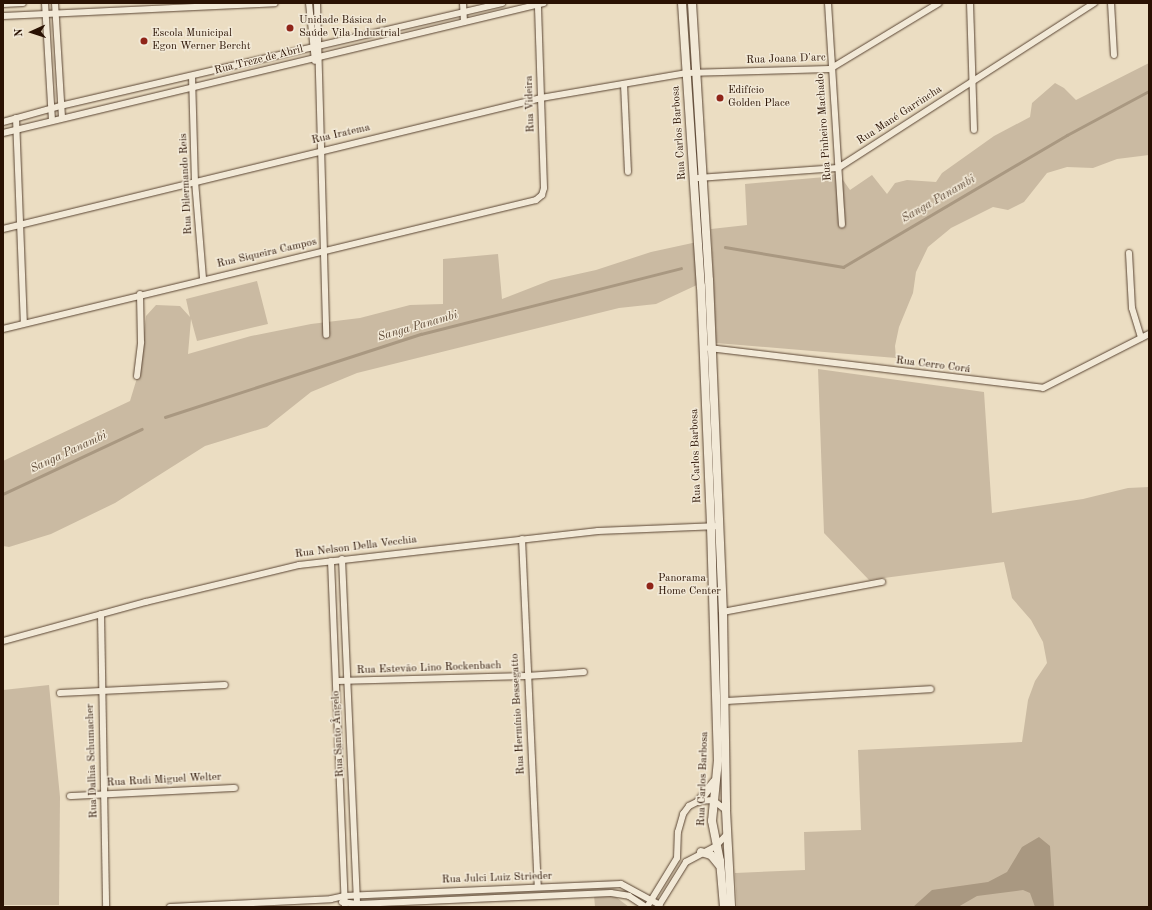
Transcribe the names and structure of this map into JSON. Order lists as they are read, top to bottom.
{
  "streets": {
    "street": [
      "Rua Joana D'arc",
      "Rua Treze de Abril",
      "Rua Videira",
      "Rua Mané Garrincha",
      "Rua Pinheiro Machado",
      "Rua Carlos Barbosa",
      "Rua Iratema",
      "Rua Dilermando Reis",
      "Rua Siqueira Campos",
      "Rua Cerro Corá",
      "Rua Nelson Della Vecchia",
      "Rua Estevão Lino Rockenbach",
      "Rua Hermínio Bessegatto",
      "Rua Santo Ângelo",
      "Rua Dalhia Schumacher",
      "Rua Rudi Miguel Welter",
      "Rua Julci Luiz Strieder"
    ]
  },
  "crossings": [
    ["Rua Joana D'arc", "Rua Pinheiro Machado"],
    ["Rua Joana D'arc", "Rua Carlos Barbosa"],
    ["Rua Joana D'arc", "Rua Iratema"],
    ["Rua Treze de Abril", "Rua Videira"],
    ["Rua Treze de Abril", "Rua Dilermando Reis"],
    ["Rua Videira", "Rua Iratema"],
    ["Rua Videira", "Rua Siqueira Campos"],
    ["Rua Mané Garrincha", "Rua Pinheiro Machado"],
    ["Rua Mané Garrincha", "Rua Carlos Barbosa"],
    ["Rua Carlos Barbosa", "Rua Iratema"],
    ["Rua Carlos Barbosa", "Rua Cerro Corá"],
    ["Rua Carlos Barbosa", "Rua Nelson Della Vecchia"],
    ["Rua Iratema", "Rua Dilermando Reis"],
    ["Rua Dilermando Reis", "Rua Siqueira Campos"],
    ["Rua Nelson Della Vecchia", "Rua Hermínio Bessegatto"],
    ["Rua Nelson Della Vecchia", "Rua Santo Ângelo"],
    ["Rua Nelson Della Vecchia", "Rua Dalhia Schumacher"],
    ["Rua Estevão Lino Rockenbach", "Rua Hermínio Bessegatto"],
    ["Rua Estevão Lino Rockenbach", "Rua Santo Ângelo"],
    ["Rua Hermínio Bessegatto", "Rua Julci Luiz Strieder"],
    ["Rua Santo Ângelo", "Rua Julci Luiz Strieder"],
    ["Rua Dalhia Schumacher", "Rua Rudi Miguel Welter"]
  ],
  "water": ["Sanga Panambi"],
  "places": [
    "Unidade Básica de Saúde Vila Industrial",
    "Escola Municipal Egon Werner Bercht",
    "Edifício Golden Place",
    "Panorama Home Center"
  ],
  "north": "left"
}
